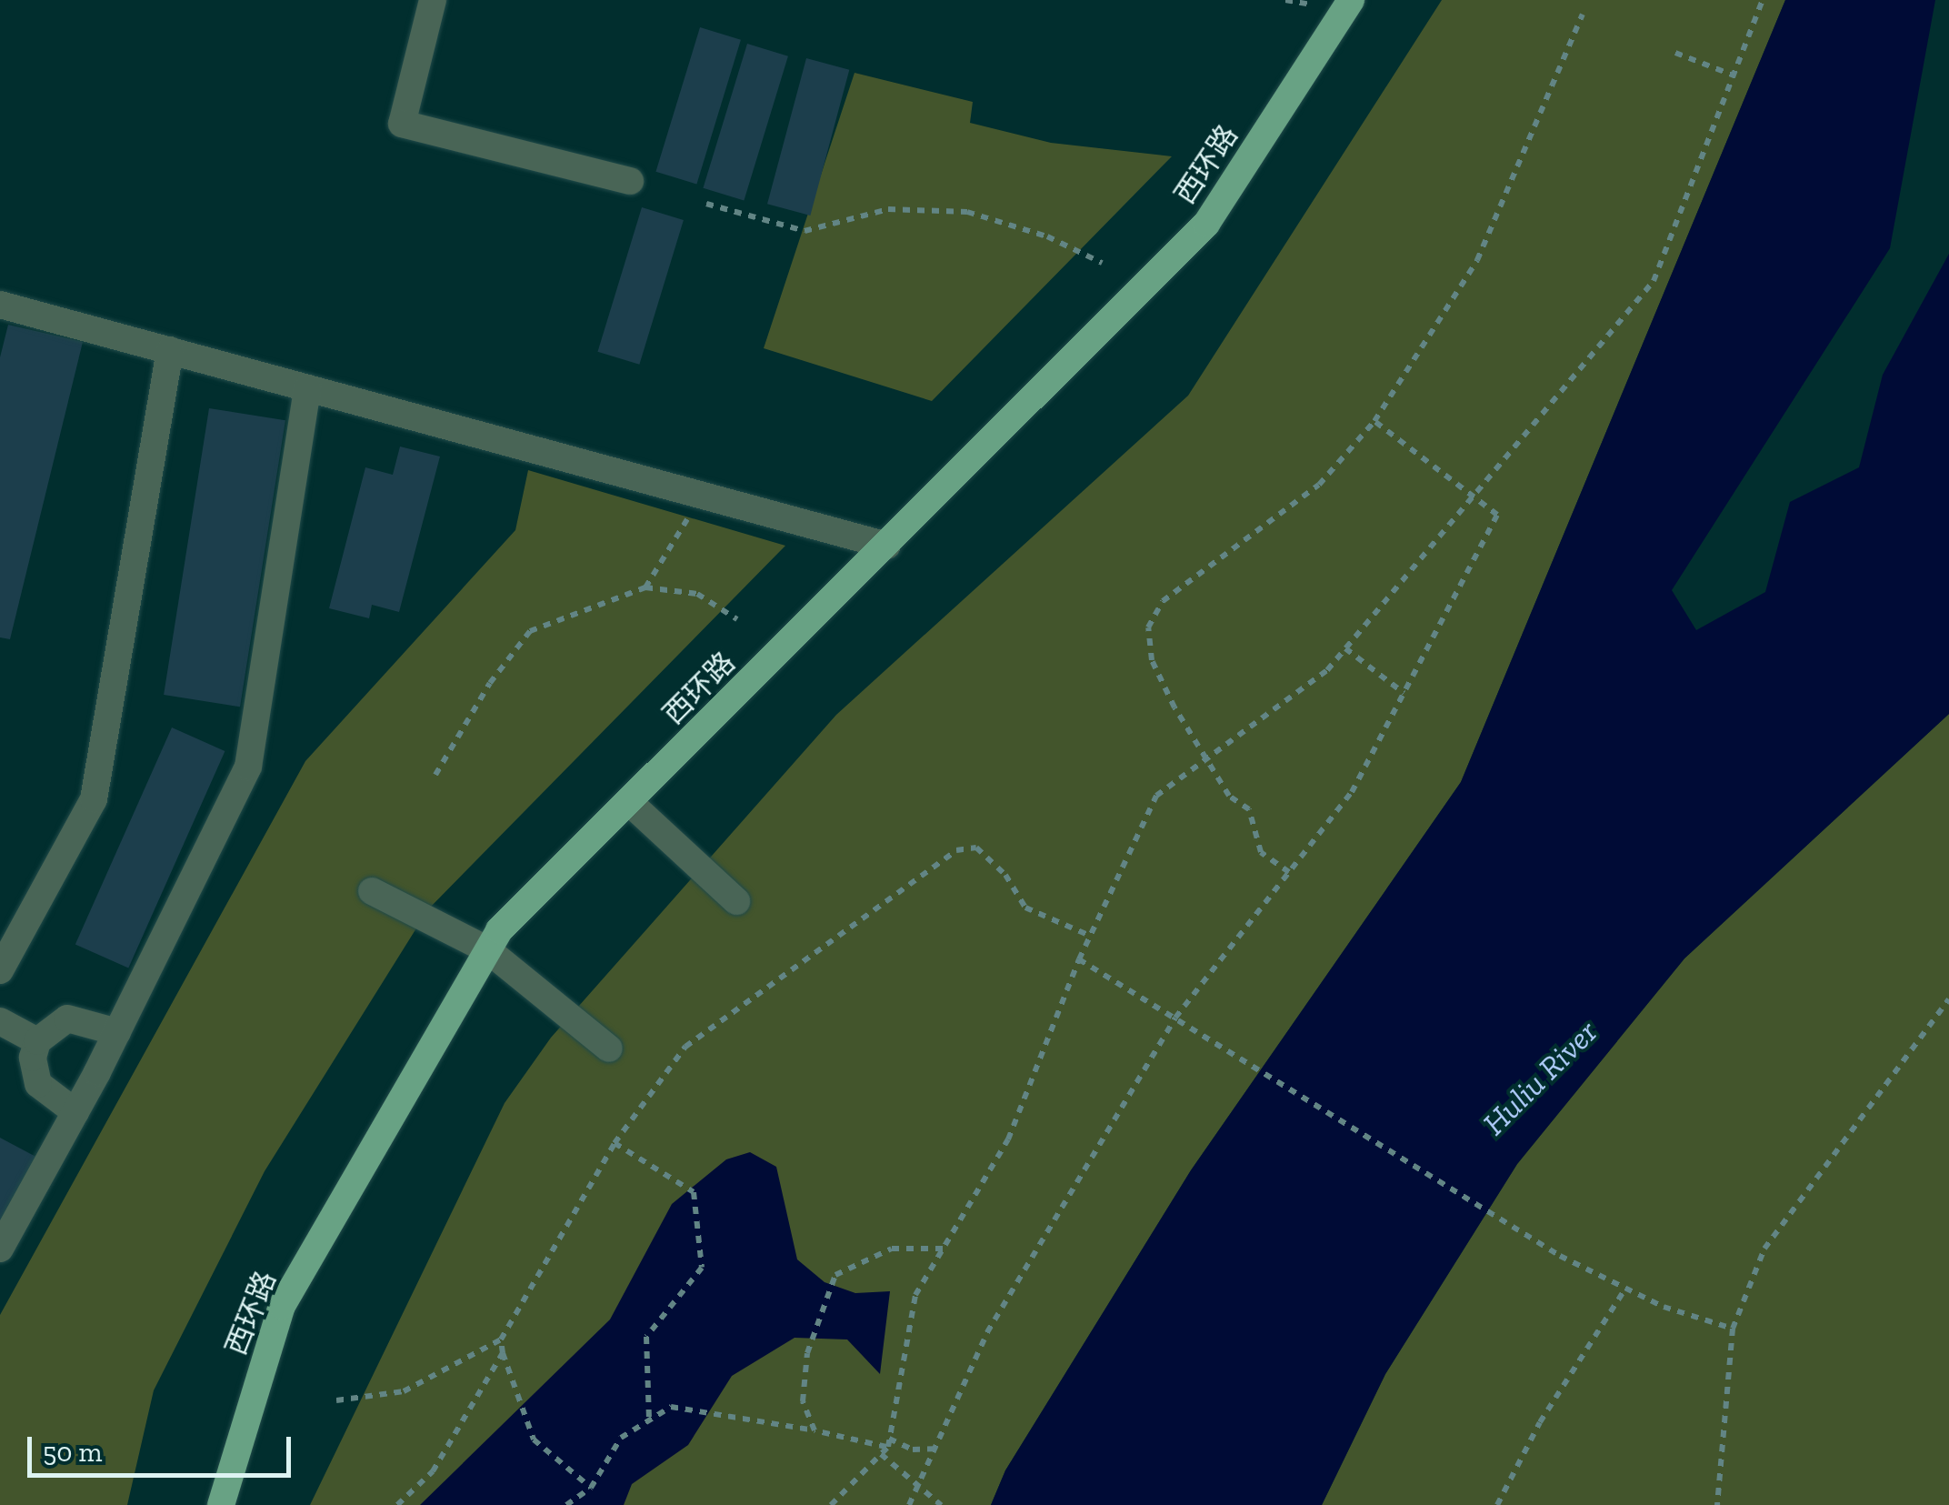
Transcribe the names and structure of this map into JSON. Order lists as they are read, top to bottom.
{
  "streets": {
    "main road": ["西环路"]
  },
  "water": ["Huliu River"],
  "scale_bar": "50 m"
}
